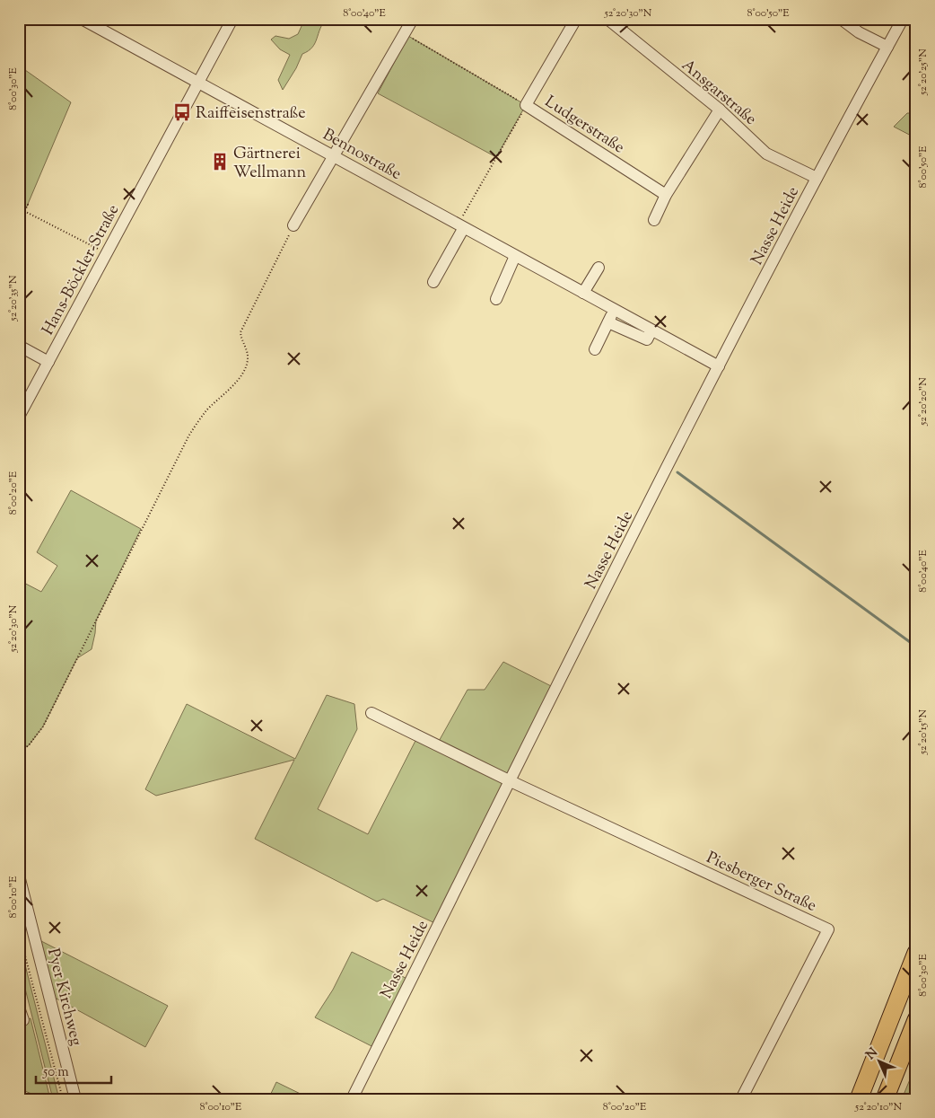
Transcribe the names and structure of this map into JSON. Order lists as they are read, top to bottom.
{
  "streets": {
    "street": [
      "Ansgarstraße",
      "Ludgerstraße",
      "Bennostraße",
      "Nasse Heide",
      "Hans-Böckler-Straße",
      "Piesberger Straße",
      "Pyer Kirchweg"
    ]
  },
  "crossings": [
    ["Ansgarstraße", "Nasse Heide"],
    ["Bennostraße", "Nasse Heide"],
    ["Bennostraße", "Hans-Böckler-Straße"],
    ["Nasse Heide", "Piesberger Straße"]
  ],
  "places": {
    "bus stop": ["Raiffeisenstraße"],
    "building": ["Gärtnerei Wellmann"]
  },
  "scale_bar": "50 m",
  "north": "top left",
  "coordinates": [
    "8°00'40\"E",
    "52°20'30\"N",
    "8°00'50\"E",
    "52°20'25\"N",
    "8°00'30\"E",
    "52°20'35\"N",
    "52°20'20\"N",
    "8°00'20\"E",
    "52°20'15\"N",
    "8°00'10\"E",
    "52°20'10\"N"
  ]
}
